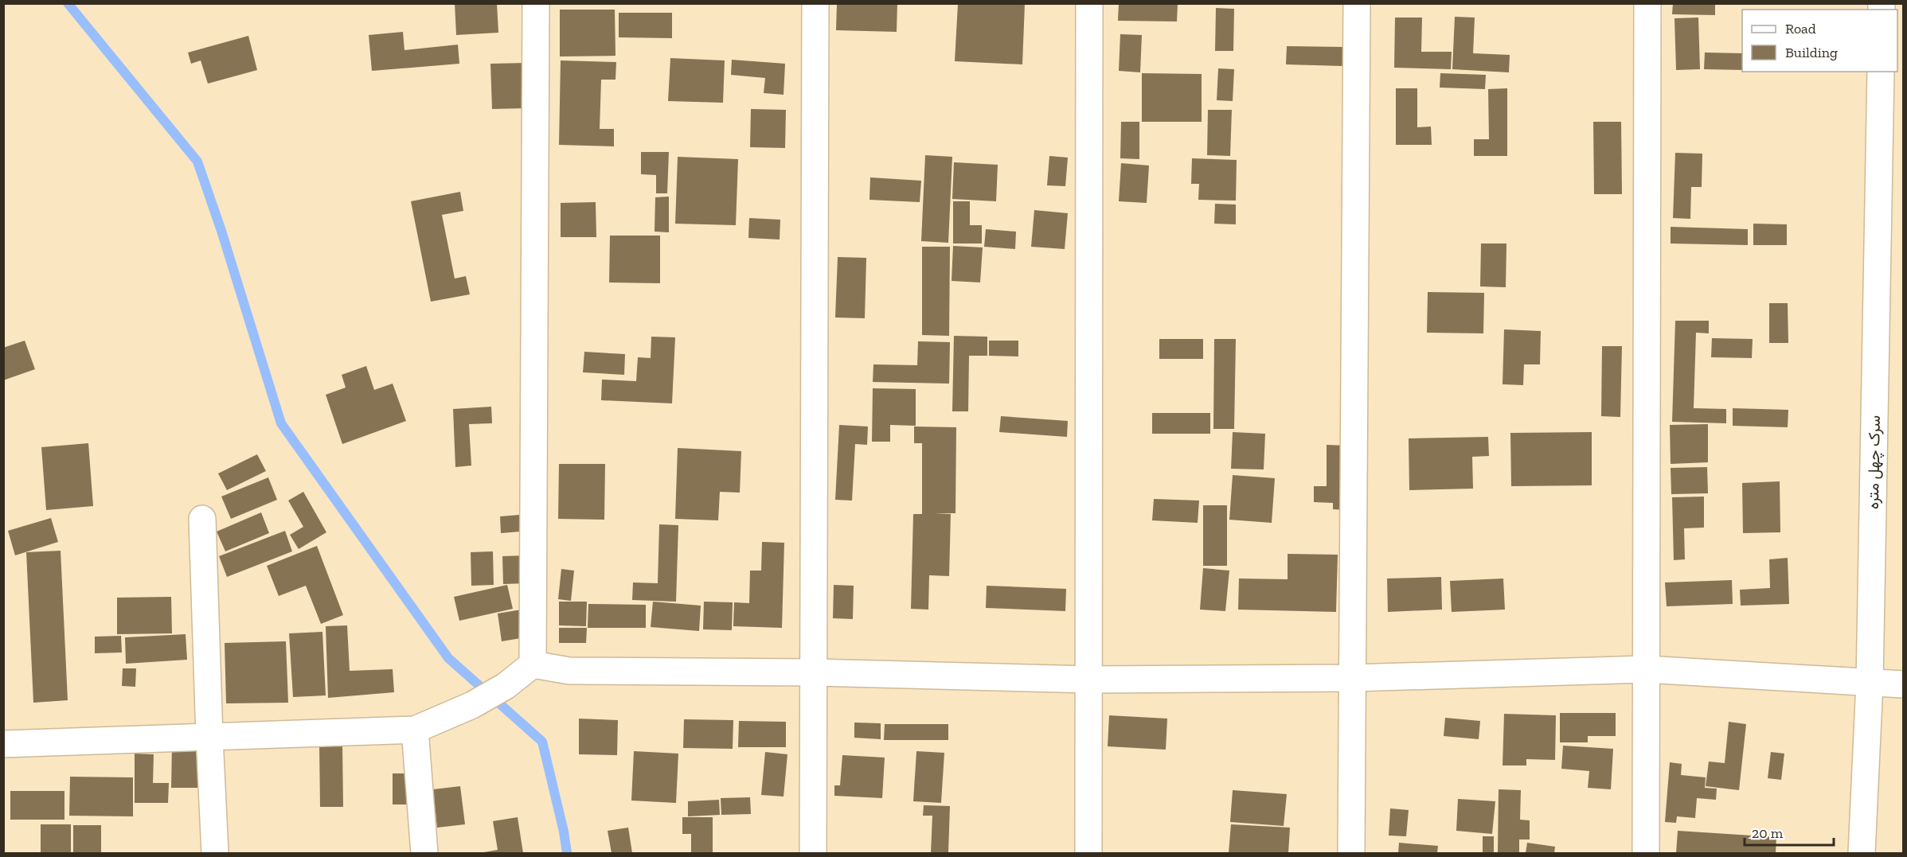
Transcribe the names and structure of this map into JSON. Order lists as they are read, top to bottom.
{
  "streets": {
    "street": ["سرک چهل متره"]
  },
  "legend": ["Road", "Building"],
  "scale_bar": "20 m"
}
